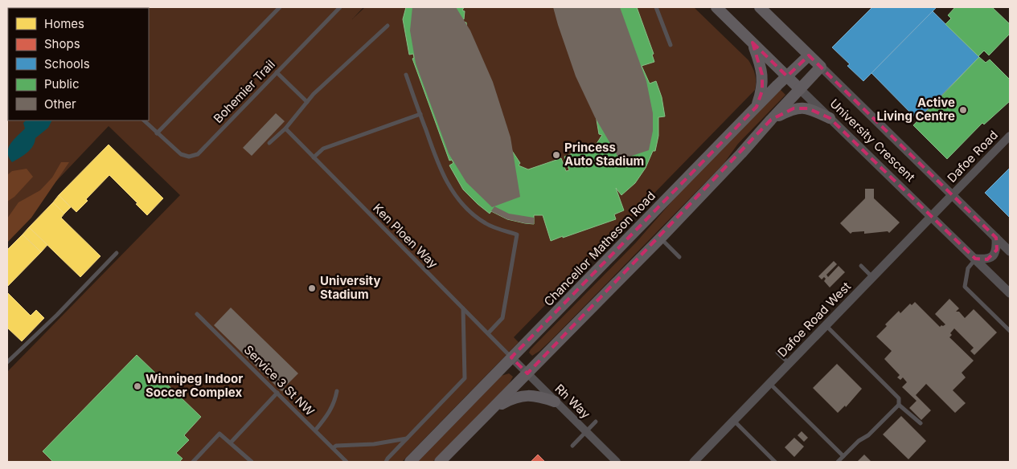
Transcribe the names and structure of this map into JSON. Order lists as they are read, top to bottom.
{
  "streets": {
    "main road": ["University Crescent", "Chancellor Matheson Road"],
    "street": ["Dafoe Road", "Dafoe Road West", "Rh Way"],
    "lane": ["Bohemier Trail", "Ken Ploen Way", "Service 3 St NW"]
  },
  "crossings": [
    ["University Crescent", "Dafoe Road"],
    ["University Crescent", "Chancellor Matheson Road"],
    ["University Crescent", "Dafoe Road West"],
    ["Dafoe Road", "Dafoe Road West"],
    ["Ken Ploen Way", "Chancellor Matheson Road"],
    ["Ken Ploen Way", "Rh Way"],
    ["Chancellor Matheson Road", "Rh Way"]
  ],
  "places": [
    "Active Living Centre",
    "Princess Auto Stadium",
    "University Stadium",
    "Winnipeg Indoor Soccer Complex"
  ],
  "legend": [
    "Homes",
    "Shops",
    "Schools",
    "Public",
    "Other"
  ]
}
